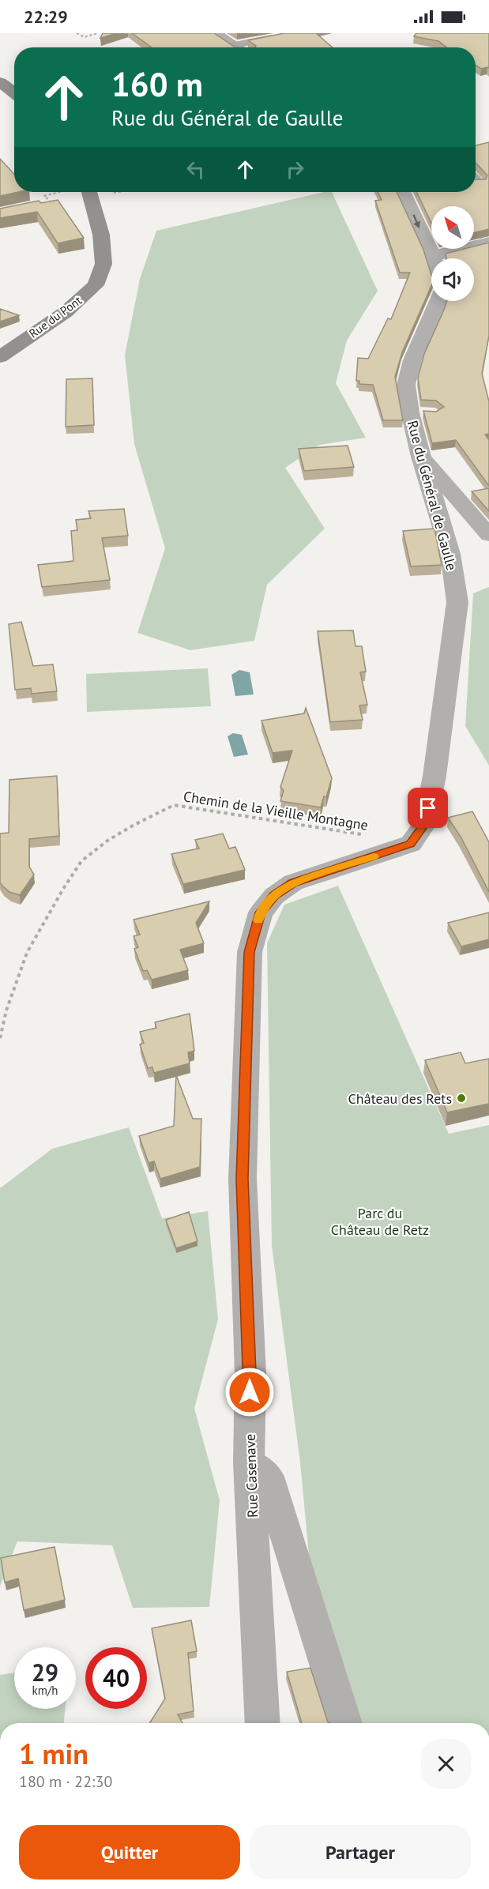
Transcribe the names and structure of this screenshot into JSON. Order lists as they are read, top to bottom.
{
  "streets": {
    "main road": ["Rue du Pont"],
    "street": ["Rue du Général de Gaulle", "Rue Casenave"],
    "path": ["Chemin de la Vieille Montagne"]
  },
  "crossings": [
    ["Rue du Général de Gaulle", "Chemin de la Vieille Montagne"],
    ["Rue du Général de Gaulle", "Rue Casenave"],
    ["Chemin de la Vieille Montagne", "Rue Casenave"]
  ],
  "parks": ["Parc du Château de Retz"],
  "places": ["Château des Rets"],
  "north": "top left",
  "page": {
    "status": "22:29",
    "turn": ["160 m", "Rue du Général de Gaulle"],
    "speed": "29 km/h",
    "limit": "40",
    "heading": ["1 min", "180 m · 22:30"],
    "buttons": ["Quitter", "Partager"]
  }
}
